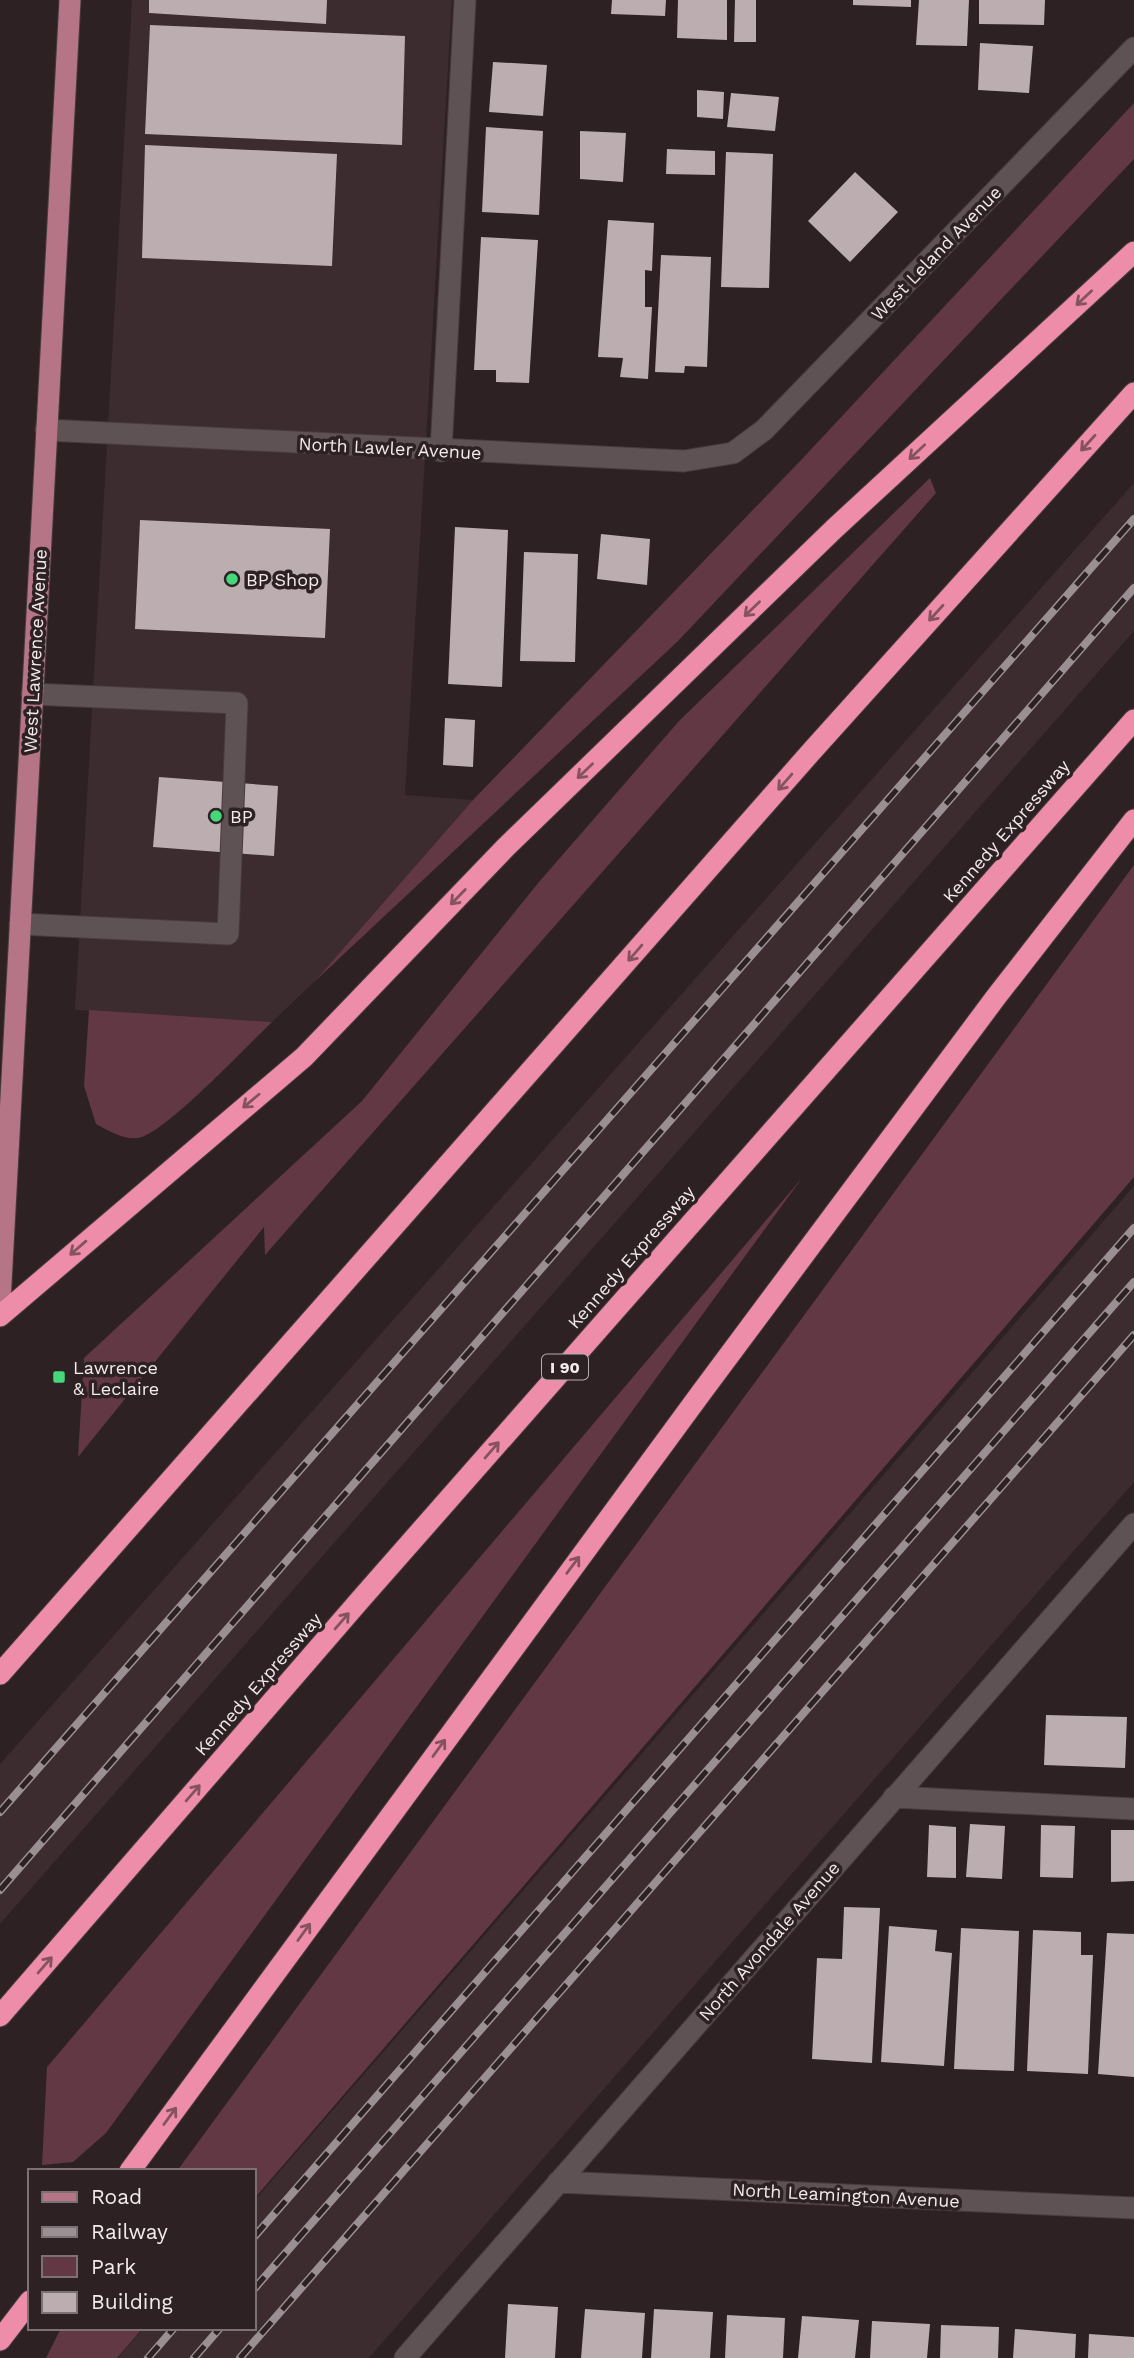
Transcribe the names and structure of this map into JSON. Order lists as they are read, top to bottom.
{
  "streets": {
    "highway": ["Kennedy Expressway", "I 90"],
    "main road": ["West Lawrence Avenue"],
    "street": [
      "West Leland Avenue",
      "North Lawler Avenue",
      "North Avondale Avenue",
      "North Leamington Avenue"
    ]
  },
  "crossings": [
    ["West Leland Avenue", "North Lawler Avenue"],
    ["North Lawler Avenue", "West Lawrence Avenue"],
    ["North Avondale Avenue", "North Leamington Avenue"]
  ],
  "places": {
    "other": ["BP Shop", "BP"],
    "transit": ["Lawrence & Leclaire"]
  },
  "legend": [
    "Road",
    "Railway",
    "Park",
    "Building"
  ]
}
